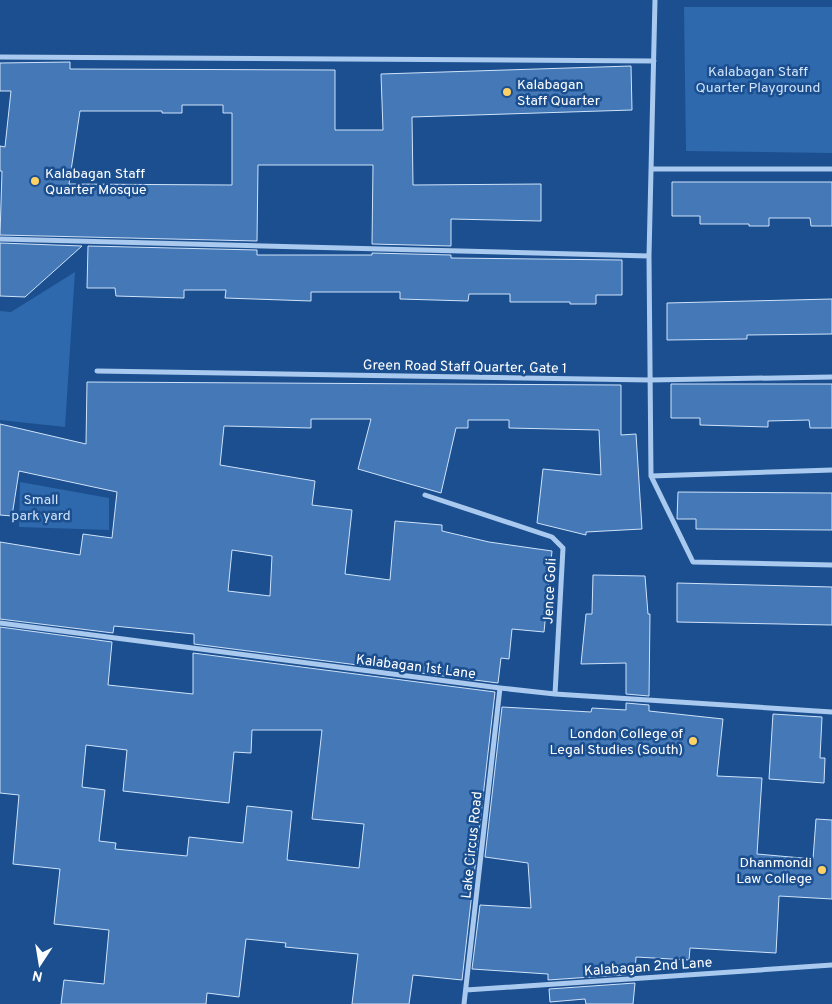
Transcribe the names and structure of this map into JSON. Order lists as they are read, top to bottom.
{
  "streets": {
    "street": [
      "Green Road Staff Quarter, Gate 1",
      "Jence Goli",
      "Kalabagan 1st Lane",
      "Lake Circus Road",
      "Kalabagan 2nd Lane"
    ]
  },
  "crossings": [
    ["Jence Goli", "Kalabagan 1st Lane"],
    ["Kalabagan 1st Lane", "Lake Circus Road"],
    ["Lake Circus Road", "Kalabagan 2nd Lane"]
  ],
  "parks": ["Kalabagan Staff Quarter Playground", "Small park yard"],
  "places": [
    "Kalabagan Staff Quarter",
    "Kalabagan Staff Quarter Mosque",
    "London College of Legal Studies (South)",
    "Dhanmondi Law College"
  ],
  "north": "bottom"
}
